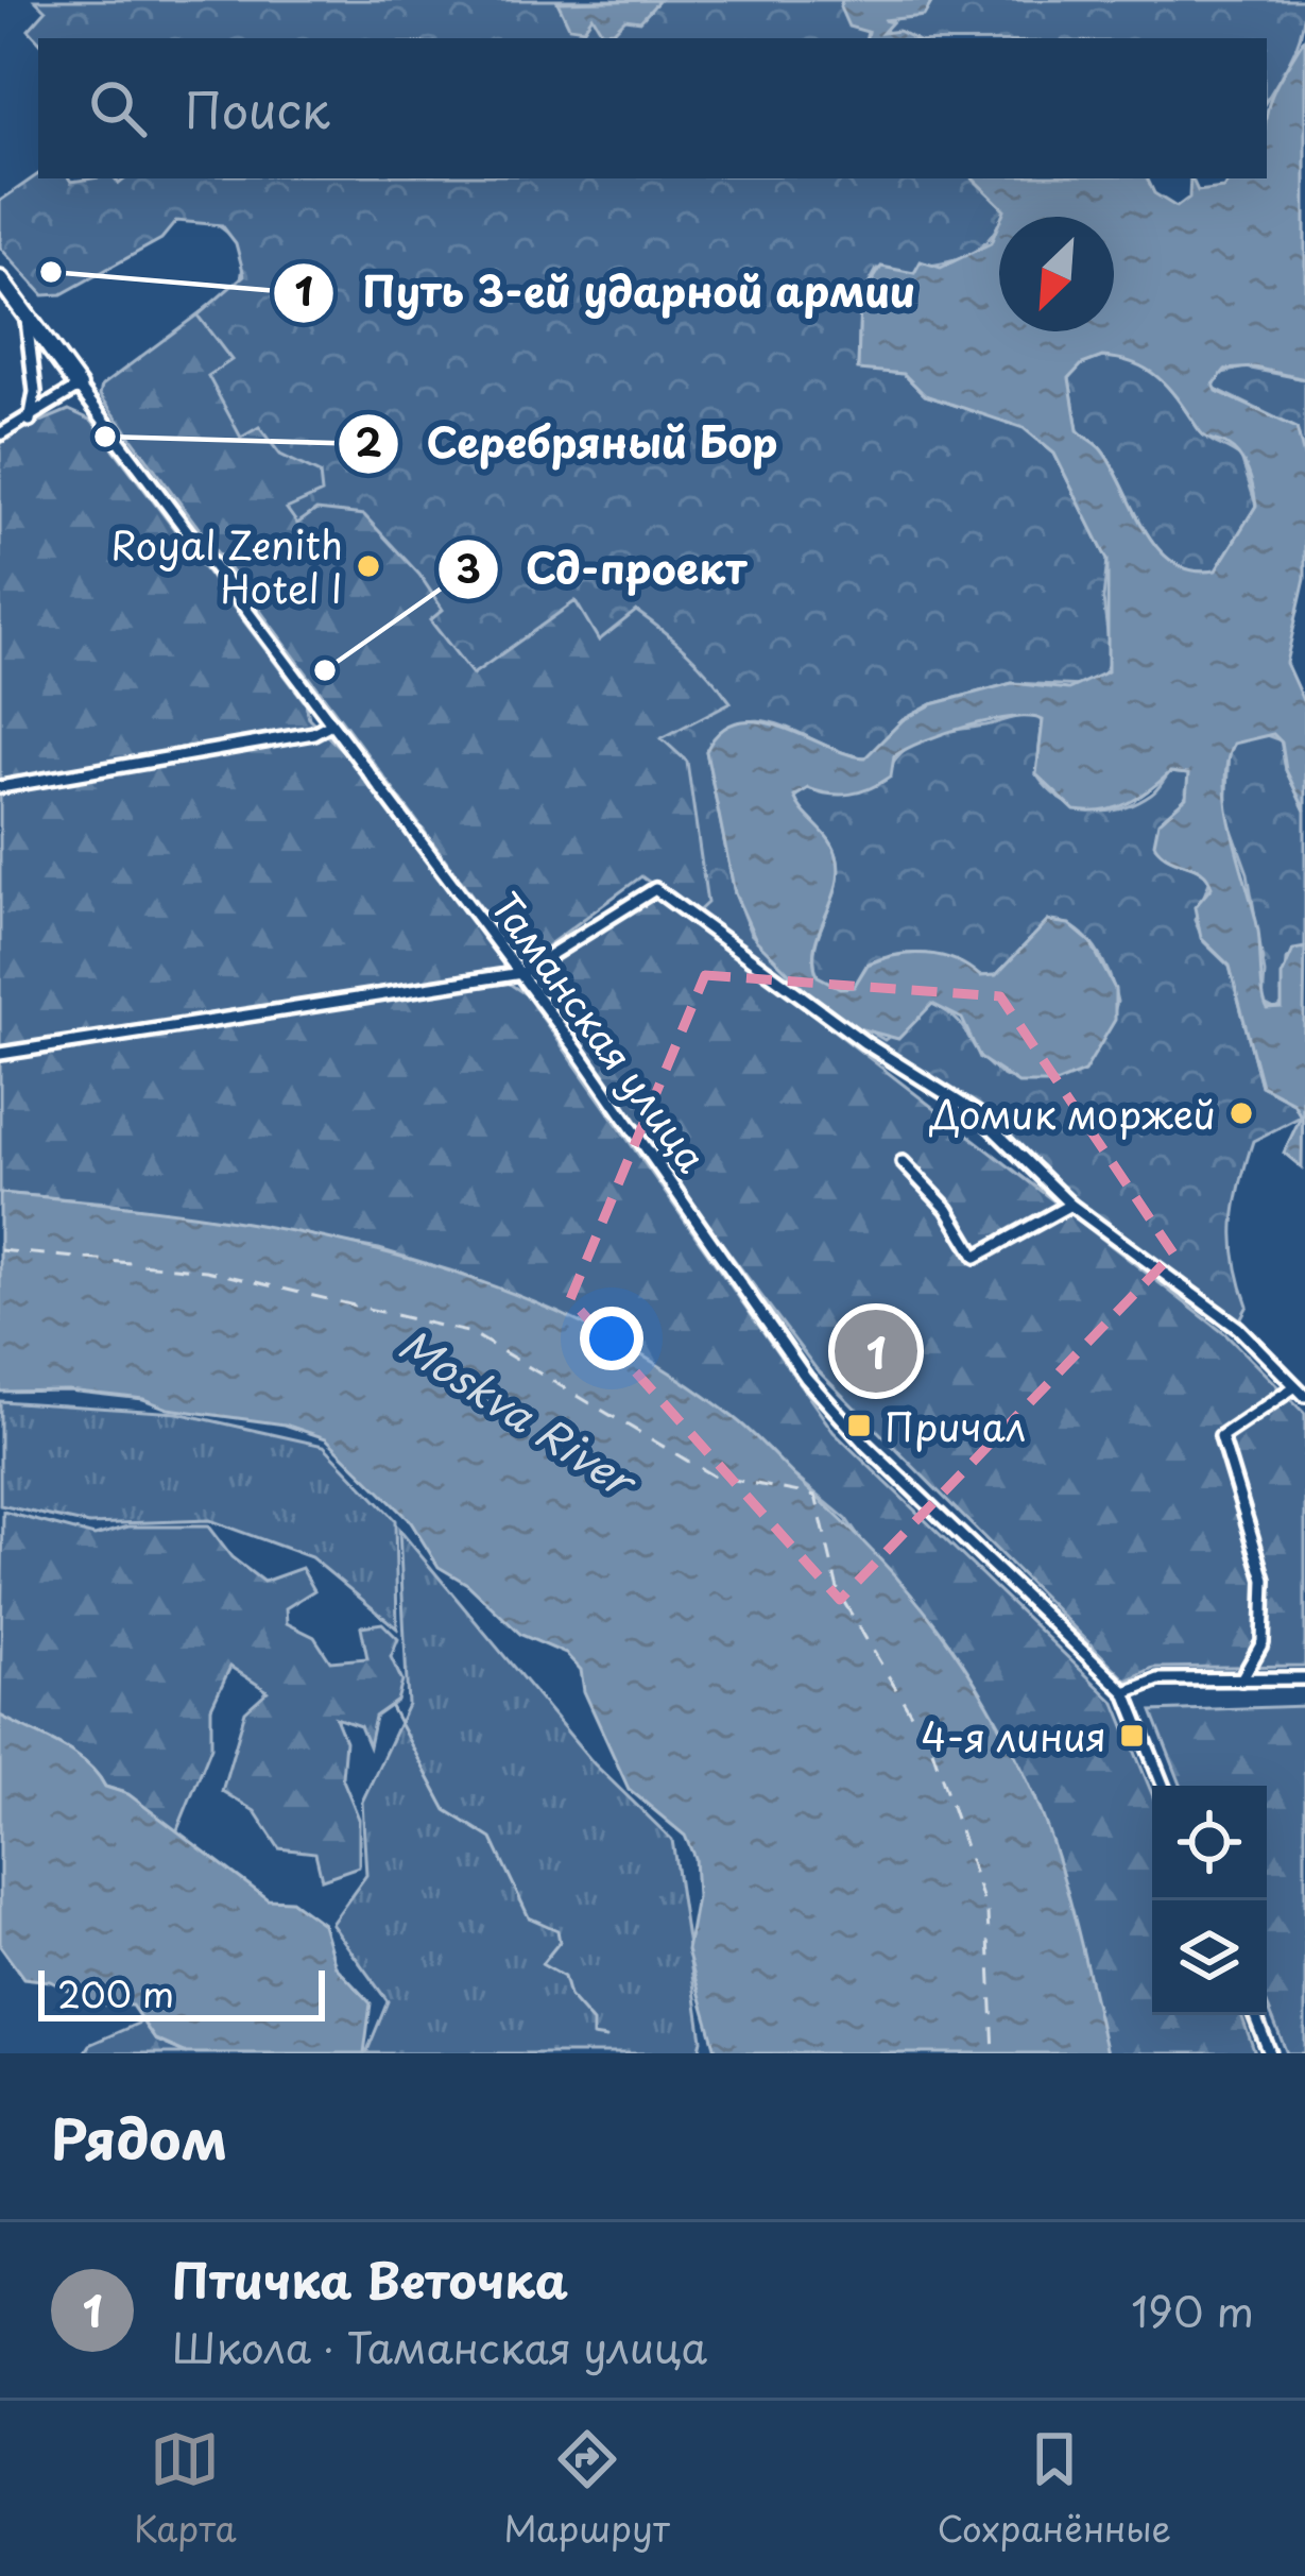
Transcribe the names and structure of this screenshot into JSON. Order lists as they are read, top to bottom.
{
  "streets": {
    "street": ["Таманская улица"]
  },
  "water": ["Moskva River"],
  "places": {
    "other": [
      "Путь 3-ей ударной армии",
      "Серебряный Бор",
      "Royal Zenith Hotel I",
      "Сд-проект",
      "Домик моржей"
    ],
    "transit": ["Причал", "4-я линия"]
  },
  "scale_bar": "200 m",
  "north": "bottom left",
  "page": {
    "search": "Поиск",
    "pins": "1",
    "scale": "200 m",
    "heading": "Рядом",
    "list": [
      {
        "mark": "1",
        "name": "Птичка Веточка",
        "note": "Школа · Таманская улица",
        "value": "190 m"
      }
    ],
    "nav": ["Карта", "Маршрут", "Сохранённые"]
  }
}
